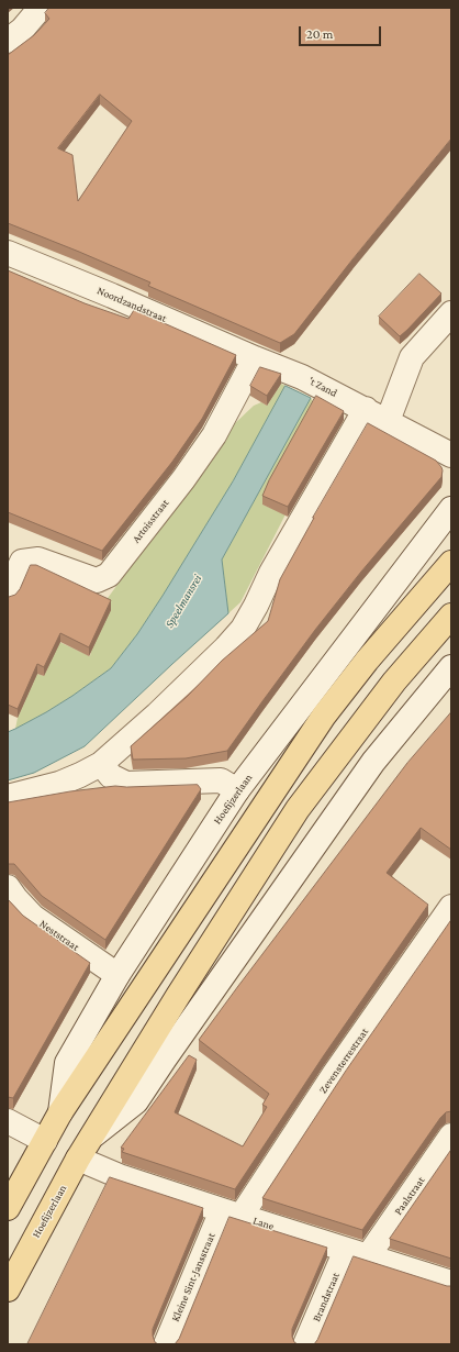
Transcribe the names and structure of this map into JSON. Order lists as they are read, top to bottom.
{
  "streets": {
    "main road": ["Hoefijzerlaan"],
    "street": [
      "Noordzandstraat",
      "'t Zand",
      "Artoisstraat",
      "Neststraat",
      "Zevensterrestraat",
      "Paalstraat",
      "Lane",
      "Kleine Sint-Jansstraat",
      "Brandstraat"
    ]
  },
  "crossings": [
    ["Noordzandstraat", "'t Zand"],
    ["Noordzandstraat", "Artoisstraat"],
    ["'t Zand", "Artoisstraat"],
    ["Hoefijzerlaan", "Neststraat"],
    ["Hoefijzerlaan", "Lane"],
    ["Zevensterrestraat", "Lane"],
    ["Zevensterrestraat", "Kleine Sint-Jansstraat"],
    ["Paalstraat", "Lane"],
    ["Paalstraat", "Brandstraat"],
    ["Lane", "Kleine Sint-Jansstraat"],
    ["Lane", "Brandstraat"]
  ],
  "water": ["Speelmansrei"],
  "scale_bar": "20 m"
}
